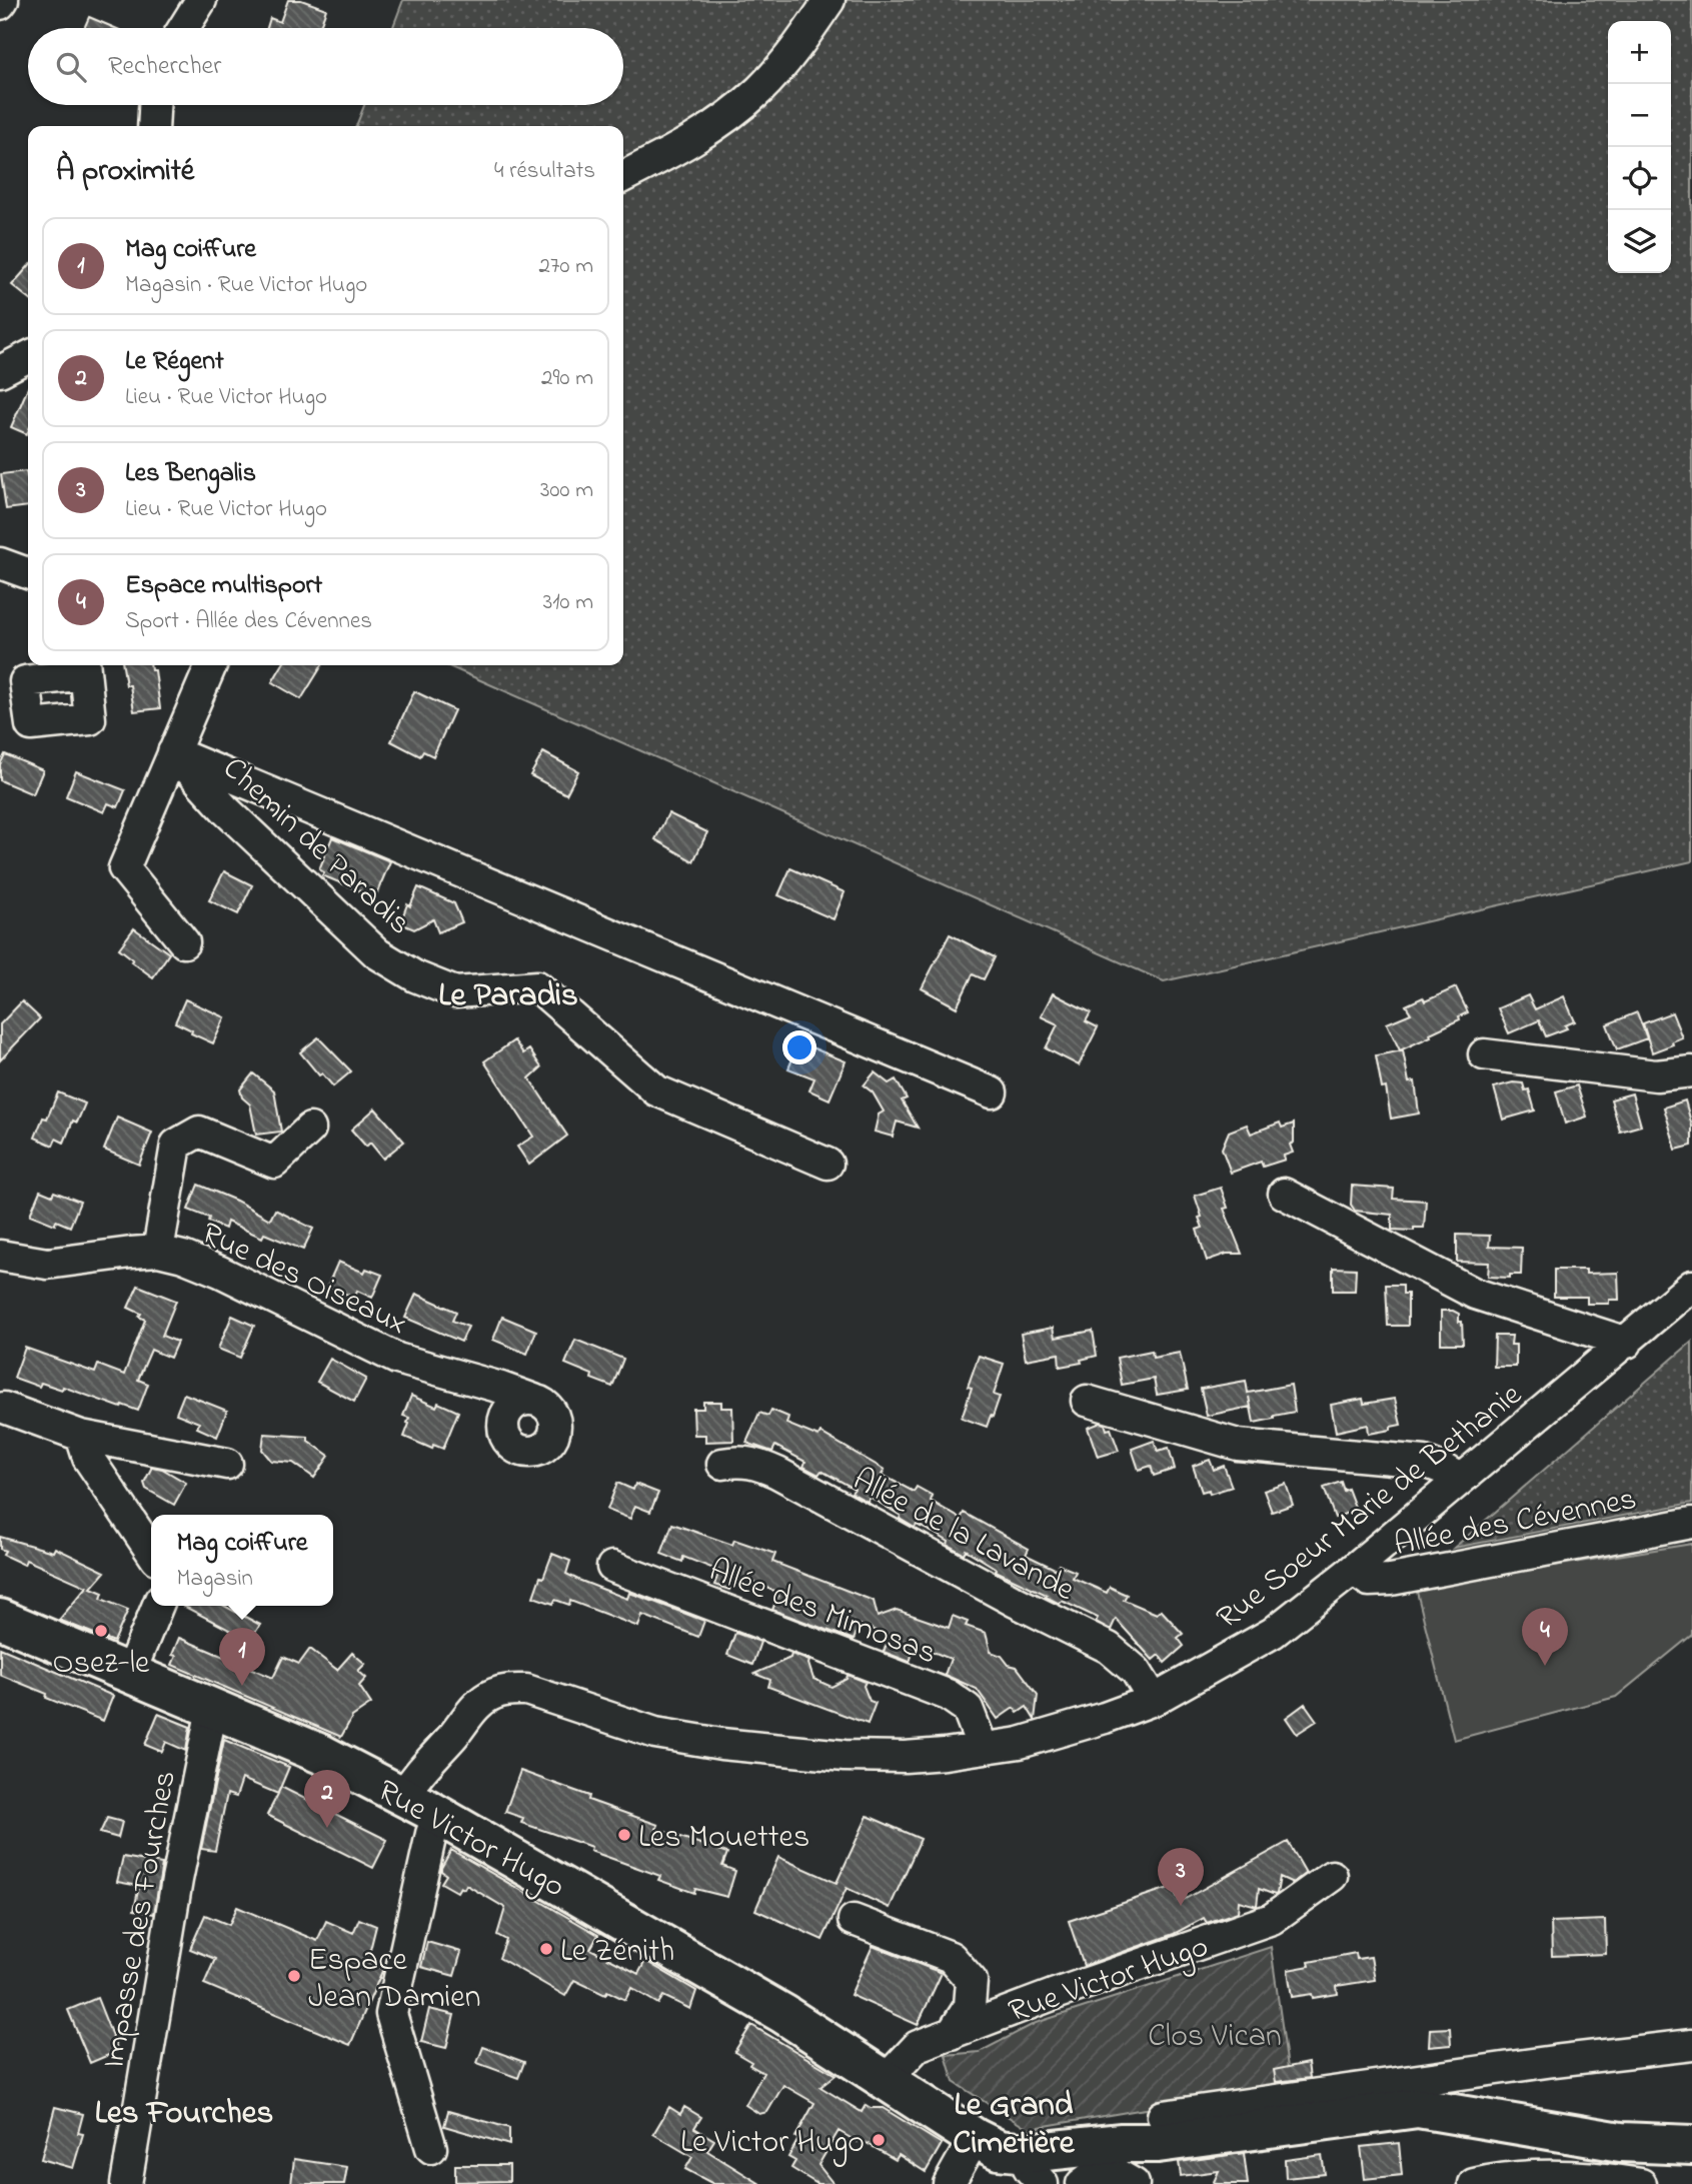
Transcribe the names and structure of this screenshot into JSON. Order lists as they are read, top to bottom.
{
  "streets": {
    "main road": ["Rue Victor Hugo"],
    "street": [
      "Chemin de Paradis",
      "Rue des Oiseaux",
      "Rue Soeur Marie de Bethanie",
      "Allée des Cévennes",
      "Allée de la Lavande",
      "Allée des Mimosas",
      "Impasse des Fourches"
    ]
  },
  "crossings": [
    ["Rue Soeur Marie de Bethanie", "Allée des Cévennes"],
    ["Rue Soeur Marie de Bethanie", "Allée de la Lavande"],
    ["Rue Soeur Marie de Bethanie", "Allée des Mimosas"],
    ["Rue Soeur Marie de Bethanie", "Rue Victor Hugo"],
    ["Rue Victor Hugo", "Impasse des Fourches"]
  ],
  "districts": ["Le Paradis", "Le Grand Cimetière", "Les Fourches"],
  "parks": ["Clos Vican"],
  "places": [
    "Osez-le",
    "Les Mouettes",
    "Le Zénith",
    "Espace Jean Damien",
    "Le Victor Hugo"
  ],
  "page": {
    "map_buttons": ["+", "−"],
    "search": "Rechercher",
    "heading": ["À proximité", "4 résultats"],
    "list": [
      {
        "mark": "1",
        "name": "Mag coiffure",
        "note": "Magasin · Rue Victor Hugo",
        "value": "270 m"
      },
      {
        "mark": "2",
        "name": "Le Régent",
        "note": "Lieu · Rue Victor Hugo",
        "value": "290 m"
      },
      {
        "mark": "3",
        "name": "Les Bengalis",
        "note": "Lieu · Rue Victor Hugo",
        "value": "300 m"
      },
      {
        "mark": "4",
        "name": "Espace multisport",
        "note": "Sport · Allée des Cévennes",
        "value": "310 m"
      }
    ],
    "popup": ["Mag coiffure", "Magasin"],
    "pins": [
      "4",
      "1",
      "2",
      "3"
    ]
  }
}
